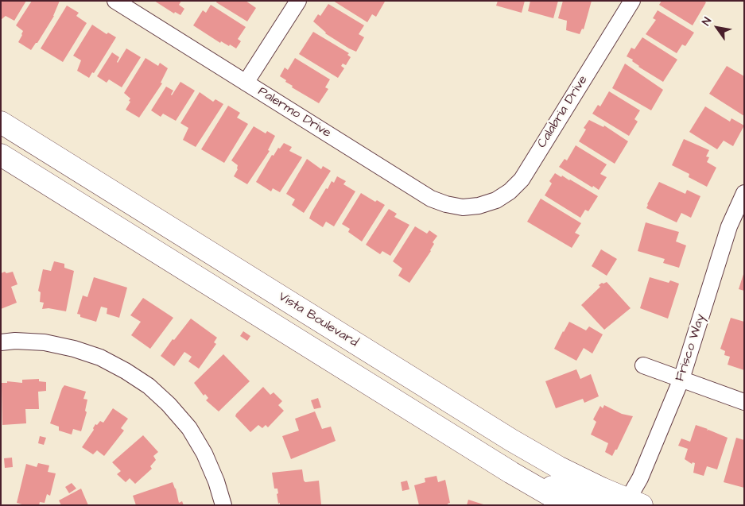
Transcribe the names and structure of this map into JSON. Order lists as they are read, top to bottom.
{
  "streets": {
    "main road": ["Vista Boulevard"],
    "street": ["Calabria Drive", "Palermo Drive", "Frisco Way"]
  },
  "crossings": [
    ["Calabria Drive", "Palermo Drive"],
    ["Vista Boulevard", "Frisco Way"]
  ],
  "north": "top left"
}
